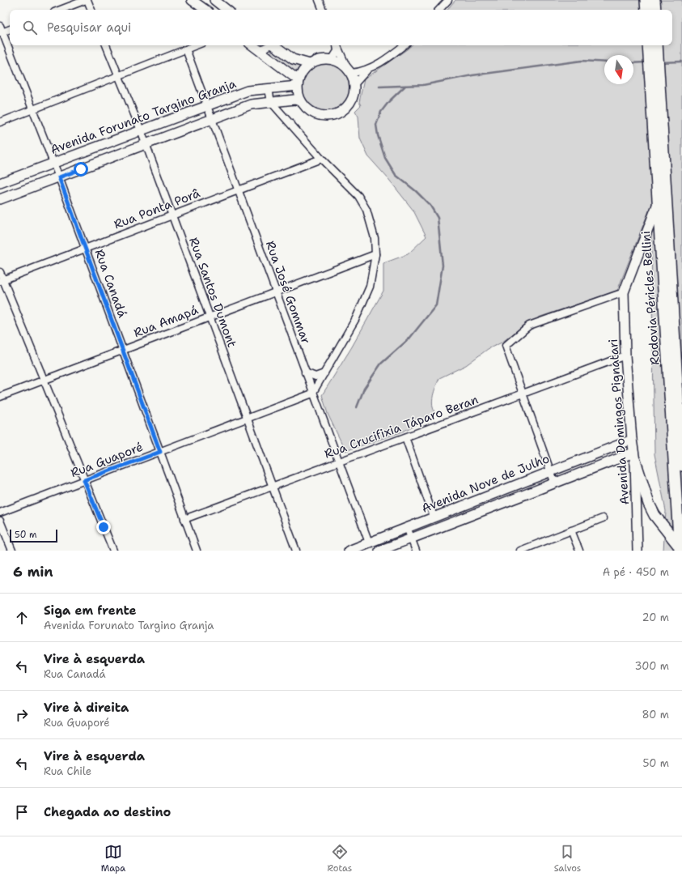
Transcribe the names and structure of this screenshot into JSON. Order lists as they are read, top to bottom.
{
  "streets": {
    "main road": ["Rodovia Péricles Bellini"],
    "street": [
      "Avenida Forunato Targino Granja",
      "Rua Ponta Porâ",
      "Rua Canadá",
      "Rua Santos Dumont",
      "Rua José Gommar",
      "Rua Amapá",
      "Avenida Domingos Pignatari",
      "Rua Crucifixia Táparo Beran",
      "Rua Guaporé",
      "Avenida Nove de Julho"
    ]
  },
  "crossings": [
    ["Avenida Forunato Targino Granja", "Rua Canadá"],
    ["Avenida Forunato Targino Granja", "Rua Santos Dumont"],
    ["Avenida Forunato Targino Granja", "Rua José Gommar"],
    ["Rua Ponta Porâ", "Rua Canadá"],
    ["Rua Ponta Porâ", "Rua Santos Dumont"],
    ["Rua Ponta Porâ", "Rua José Gommar"],
    ["Rua Canadá", "Rua Amapá"],
    ["Rua Canadá", "Rua Crucifixia Táparo Beran"],
    ["Rua Canadá", "Rua Guaporé"],
    ["Rua Santos Dumont", "Rua Amapá"],
    ["Rua Santos Dumont", "Rua Crucifixia Táparo Beran"],
    ["Rua Santos Dumont", "Rua Guaporé"],
    ["Rua José Gommar", "Rua Amapá"],
    ["Rua José Gommar", "Rua Crucifixia Táparo Beran"],
    ["Rua José Gommar", "Rua Guaporé"],
    ["Rua José Gommar", "Avenida Nove de Julho"],
    ["Avenida Domingos Pignatari", "Rua Crucifixia Táparo Beran"],
    ["Avenida Domingos Pignatari", "Avenida Nove de Julho"]
  ],
  "scale_bar": "50 m",
  "north": "bottom",
  "page": {
    "search": "Pesquisar aqui",
    "scale": "50 m",
    "heading": ["6 min", "A pé · 450 m"],
    "list": [
      ["Siga em frente", "Avenida Forunato Targino Granja", "20 m"],
      ["Vire à esquerda", "Rua Canadá", "300 m"],
      ["Vire à direita", "Rua Guaporé", "80 m"],
      ["Vire à esquerda", "Rua Chile", "50 m"],
      "Chegada ao destino"
    ],
    "nav": ["Mapa", "Rotas", "Salvos"]
  }
}
